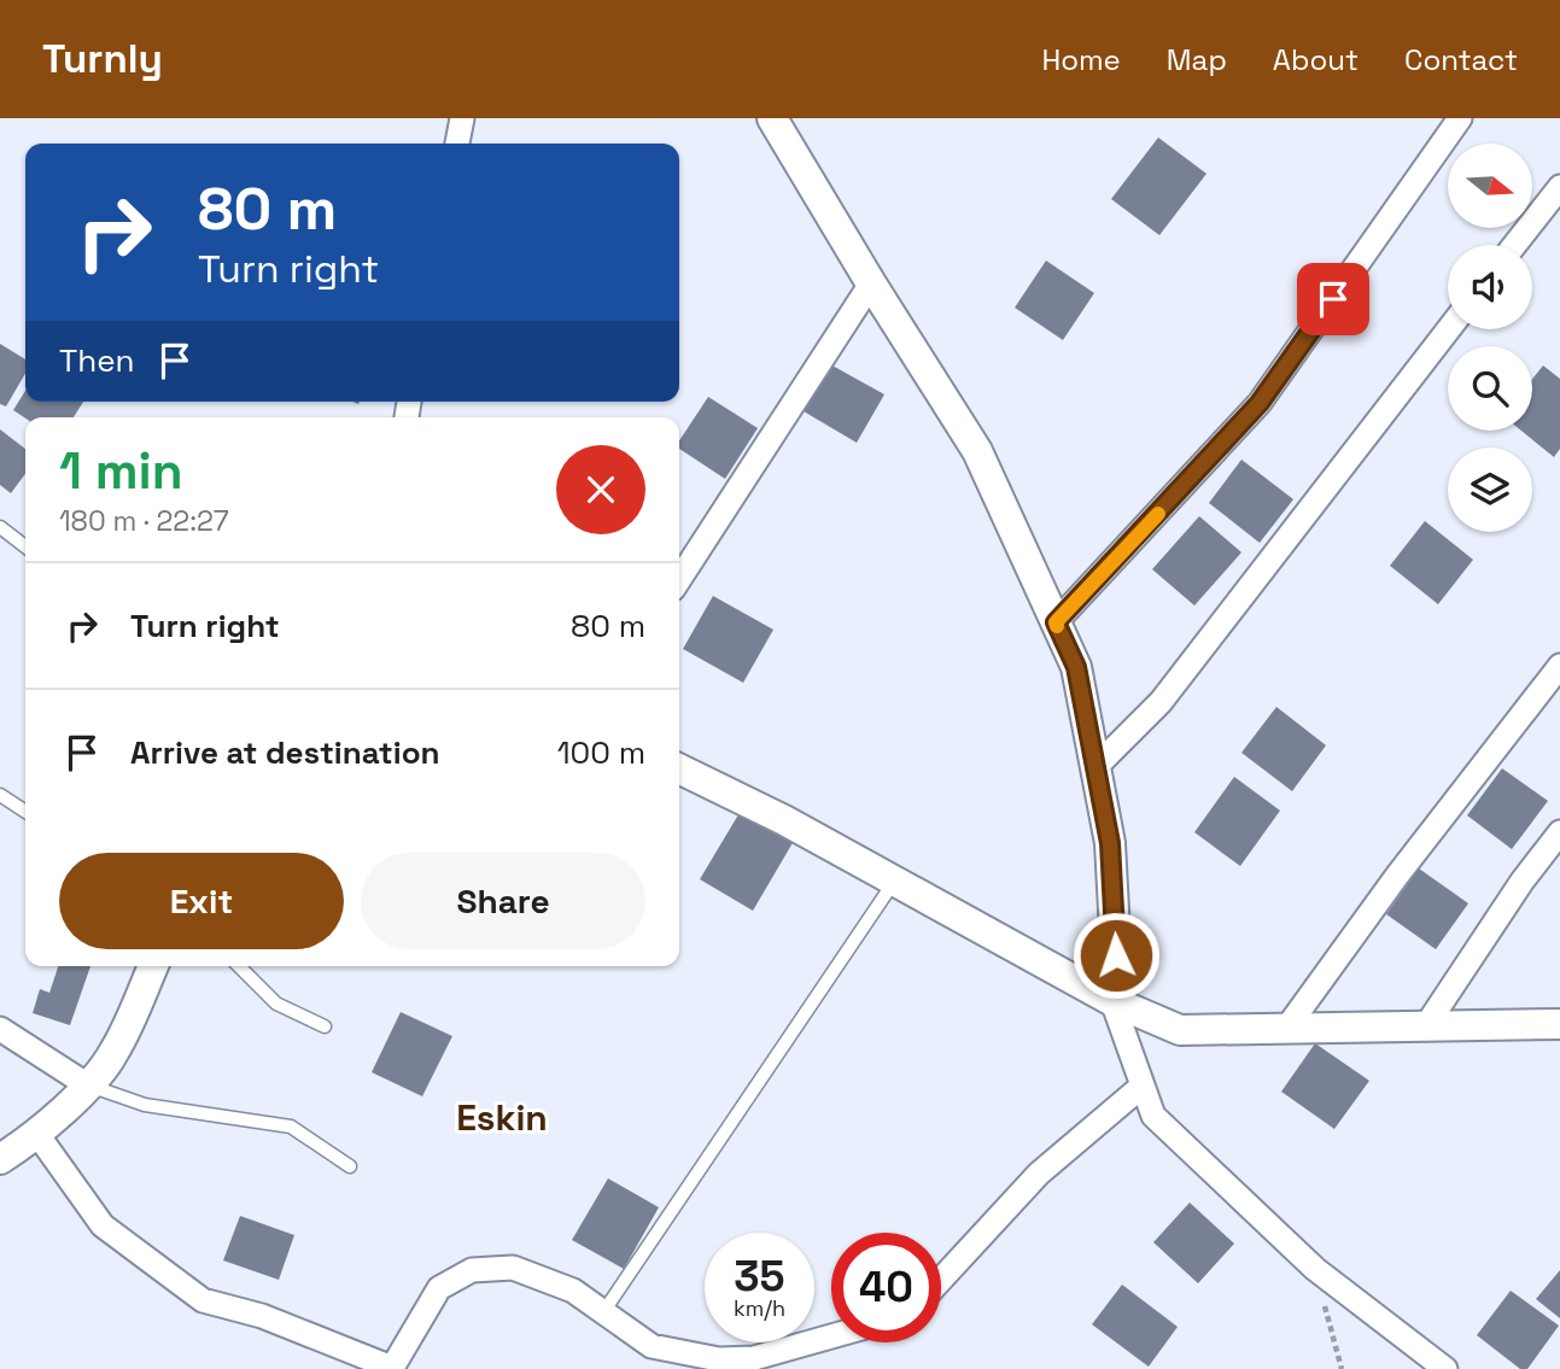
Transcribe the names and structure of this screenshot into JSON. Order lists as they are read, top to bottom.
{
  "districts": ["Eskin"],
  "north": "right",
  "page": {
    "header": "Turnly",
    "nav": [
      "Home",
      "Map",
      "About",
      "Contact"
    ],
    "turn": ["80 m", "Turn right"],
    "then": "Then",
    "heading": ["1 min", "180 m · 22:27"],
    "list": [
      {
        "name": "Turn right",
        "value": "80 m"
      },
      {
        "name": "Arrive at destination",
        "value": "100 m"
      }
    ],
    "buttons": ["Exit", "Share"],
    "speed": "35 km/h",
    "limit": "40"
  }
}
